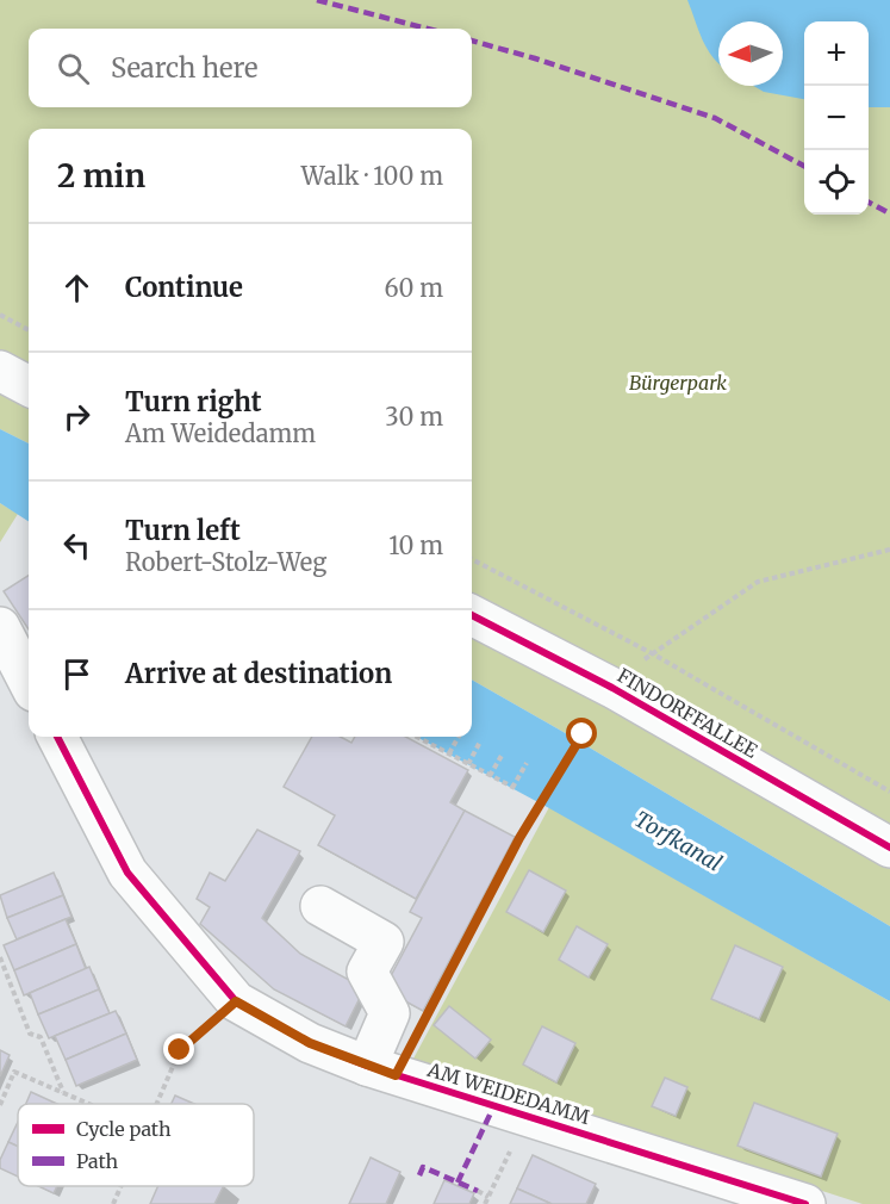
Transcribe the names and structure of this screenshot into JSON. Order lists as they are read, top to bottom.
{
  "streets": {
    "street": ["FINDORFFALLEE", "AM WEIDEDAMM"]
  },
  "water": ["Torfkanal"],
  "parks": ["Bürgerpark"],
  "legend": ["Cycle path", "Path"],
  "north": "left",
  "page": {
    "map_buttons": ["+", "−"],
    "search": "Search here",
    "heading": ["2 min", "Walk · 100 m"],
    "list": [
      ["Continue", "60 m"],
      ["Turn right", "Am Weidedamm", "30 m"],
      ["Turn left", "Robert-Stolz-Weg", "10 m"],
      "Arrive at destination"
    ]
  }
}
